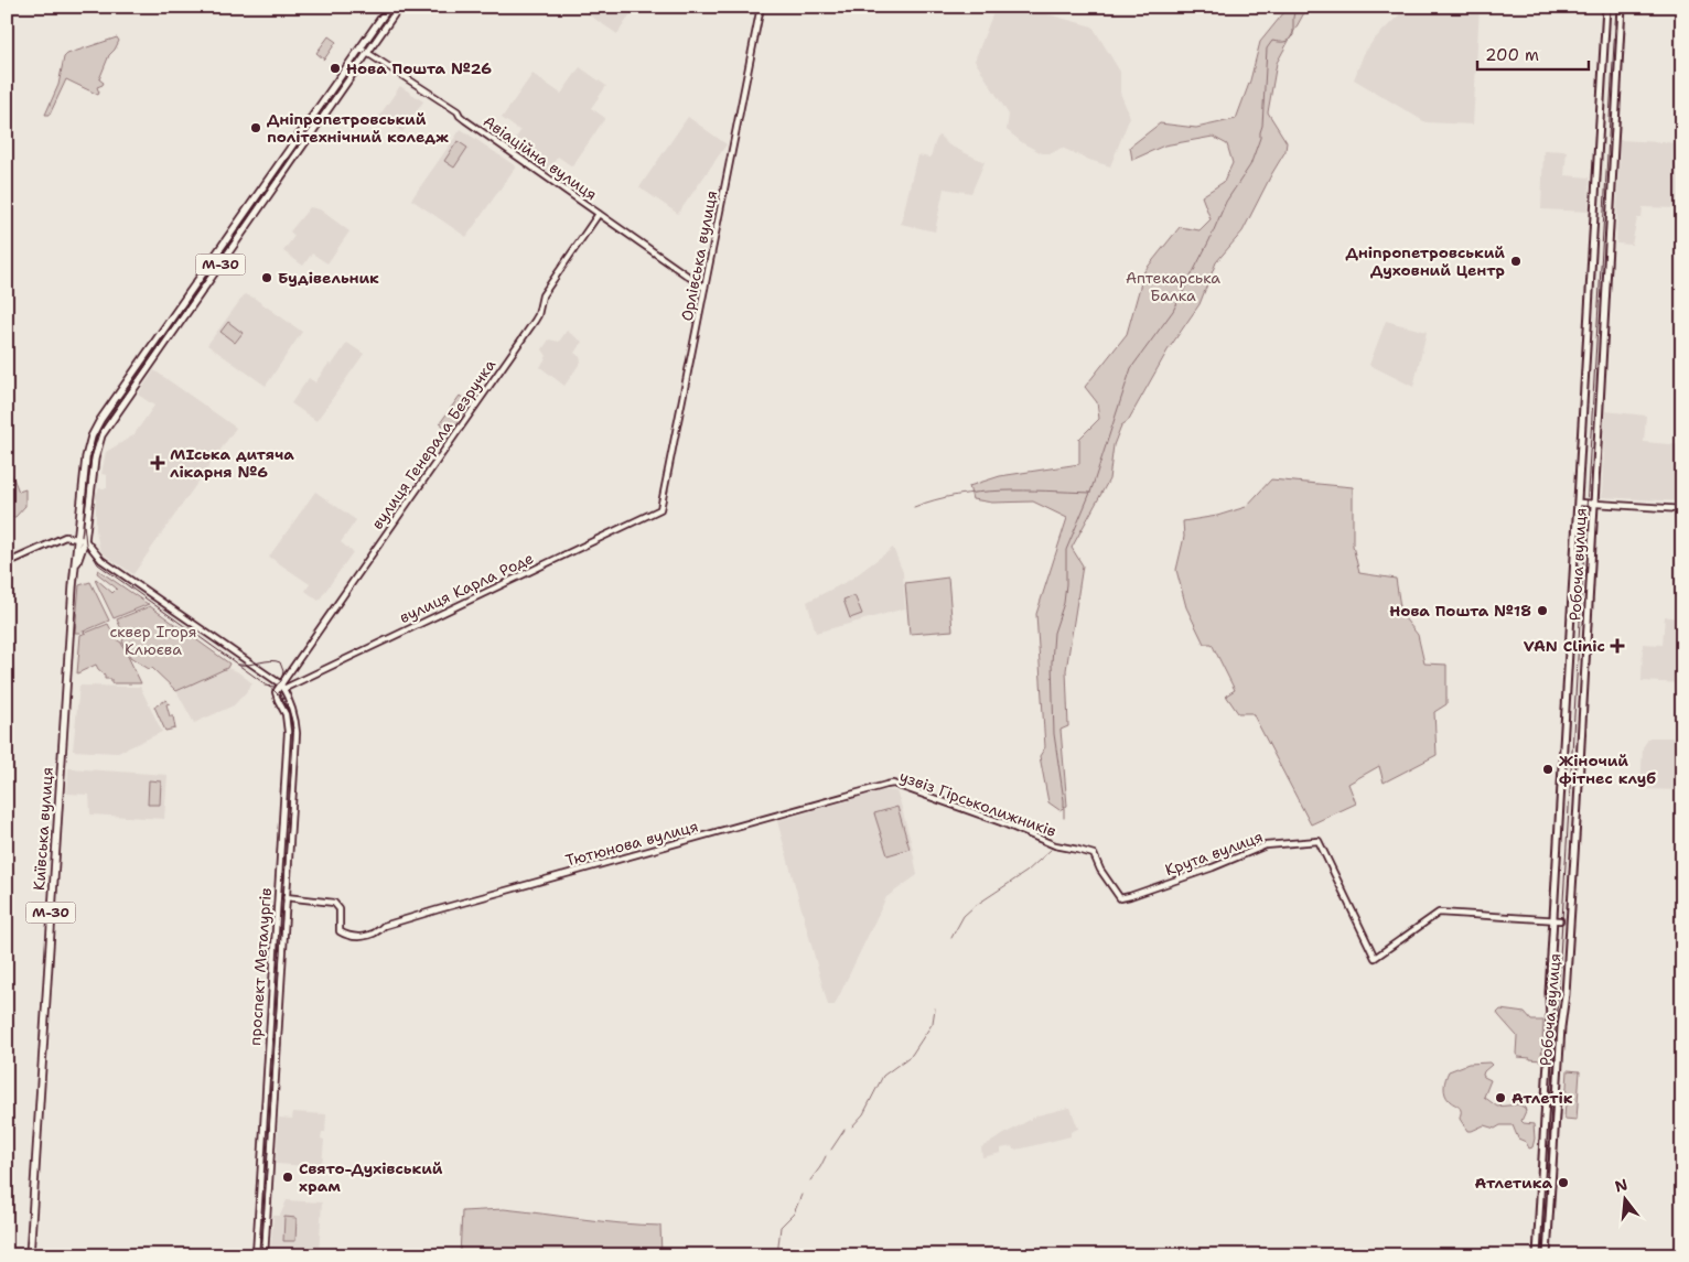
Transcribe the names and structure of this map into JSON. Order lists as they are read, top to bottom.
{
  "streets": {
    "highway": ["М-30", "Київська вулиця"],
    "main road": ["Робоча вулиця"],
    "street": [
      "Авіаційна вулиця",
      "Орлівська вулиця",
      "вулиця Генерала Безручка",
      "вулиця Карла Роде",
      "узвіз Гірськолижників",
      "Тютюнова вулиця",
      "Крута вулиця",
      "проспект Металургів"
    ]
  },
  "crossings": [
    ["Авіаційна вулиця", "Орлівська вулиця"],
    ["Авіаційна вулиця", "М-30"],
    ["Авіаційна вулиця", "вулиця Генерала Безручка"],
    ["Орлівська вулиця", "вулиця Карла Роде"],
    ["М-30", "Київська вулиця"],
    ["вулиця Генерала Безручка", "вулиця Карла Роде"],
    ["вулиця Генерала Безручка", "проспект Металургів"],
    ["Робоча вулиця", "Крута вулиця"],
    ["вулиця Карла Роде", "проспект Металургів"],
    ["узвіз Гірськолижників", "Тютюнова вулиця"],
    ["узвіз Гірськолижників", "Крута вулиця"],
    ["Тютюнова вулиця", "проспект Металургів"]
  ],
  "parks": ["Аптекарська Балка", "сквер Ігоря Клюєва"],
  "places": {
    "other": [
      "Нова Пошта №26",
      "Дніпропетровський політехнічний коледж",
      "Дніпропетровський Духовний Центр",
      "Будівельник",
      "Нова Пошта №18",
      "Жіночий фітнес клуб",
      "Атлетік",
      "Свято-Духівський храм",
      "Атлетика"
    ],
    "health": ["МІська дитяча лікарня №6", "VAN Clinic"]
  },
  "scale_bar": "200 m",
  "north": "top"
}
